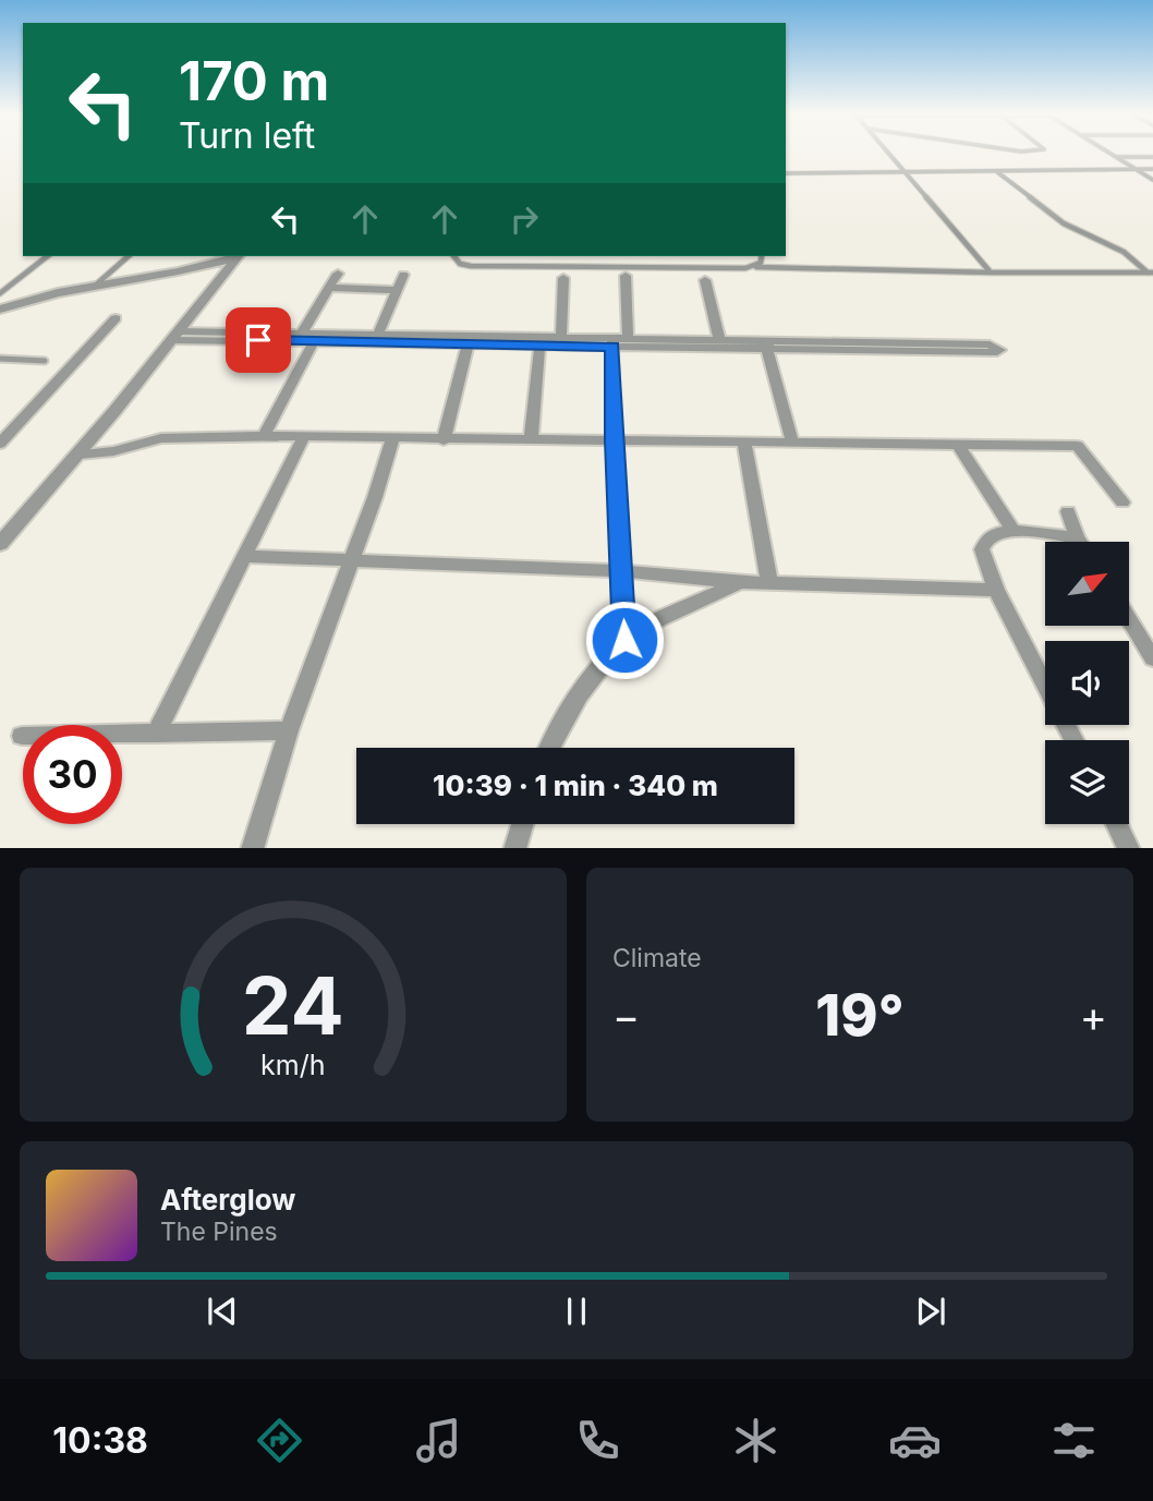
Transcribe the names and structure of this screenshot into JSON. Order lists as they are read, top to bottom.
{
  "north": "top right",
  "page": {
    "turn": ["170 m", "Turn left"],
    "limit": "30",
    "trip": "10:39 · 1 min · 340 m",
    "tile": "Climate",
    "heat": ["−", "19°", "+"],
    "song": ["Afterglow", "The Pines"],
    "tabs": "10:38",
    "gauge": ["24", "km/h"]
  }
}
